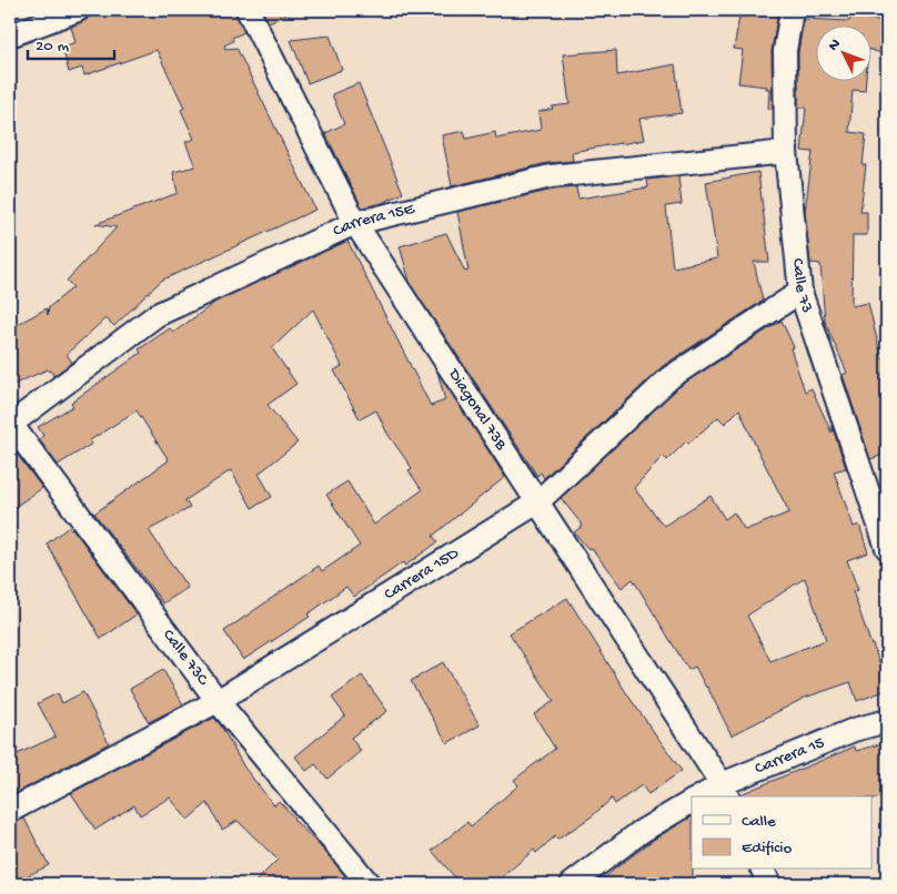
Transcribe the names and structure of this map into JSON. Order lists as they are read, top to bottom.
{
  "streets": {
    "street": [
      "Carrera 15E",
      "Calle 73",
      "Diagonal 73B",
      "Carrera 15D",
      "Calle 73C",
      "Carrera 15"
    ]
  },
  "crossings": [
    ["Carrera 15E", "Calle 73"],
    ["Carrera 15E", "Diagonal 73B"],
    ["Carrera 15E", "Calle 73C"],
    ["Calle 73", "Carrera 15D"],
    ["Diagonal 73B", "Carrera 15D"],
    ["Diagonal 73B", "Carrera 15"],
    ["Carrera 15D", "Calle 73C"]
  ],
  "legend": ["Calle", "Edificio"],
  "scale_bar": "20 m",
  "north": "top left"
}
